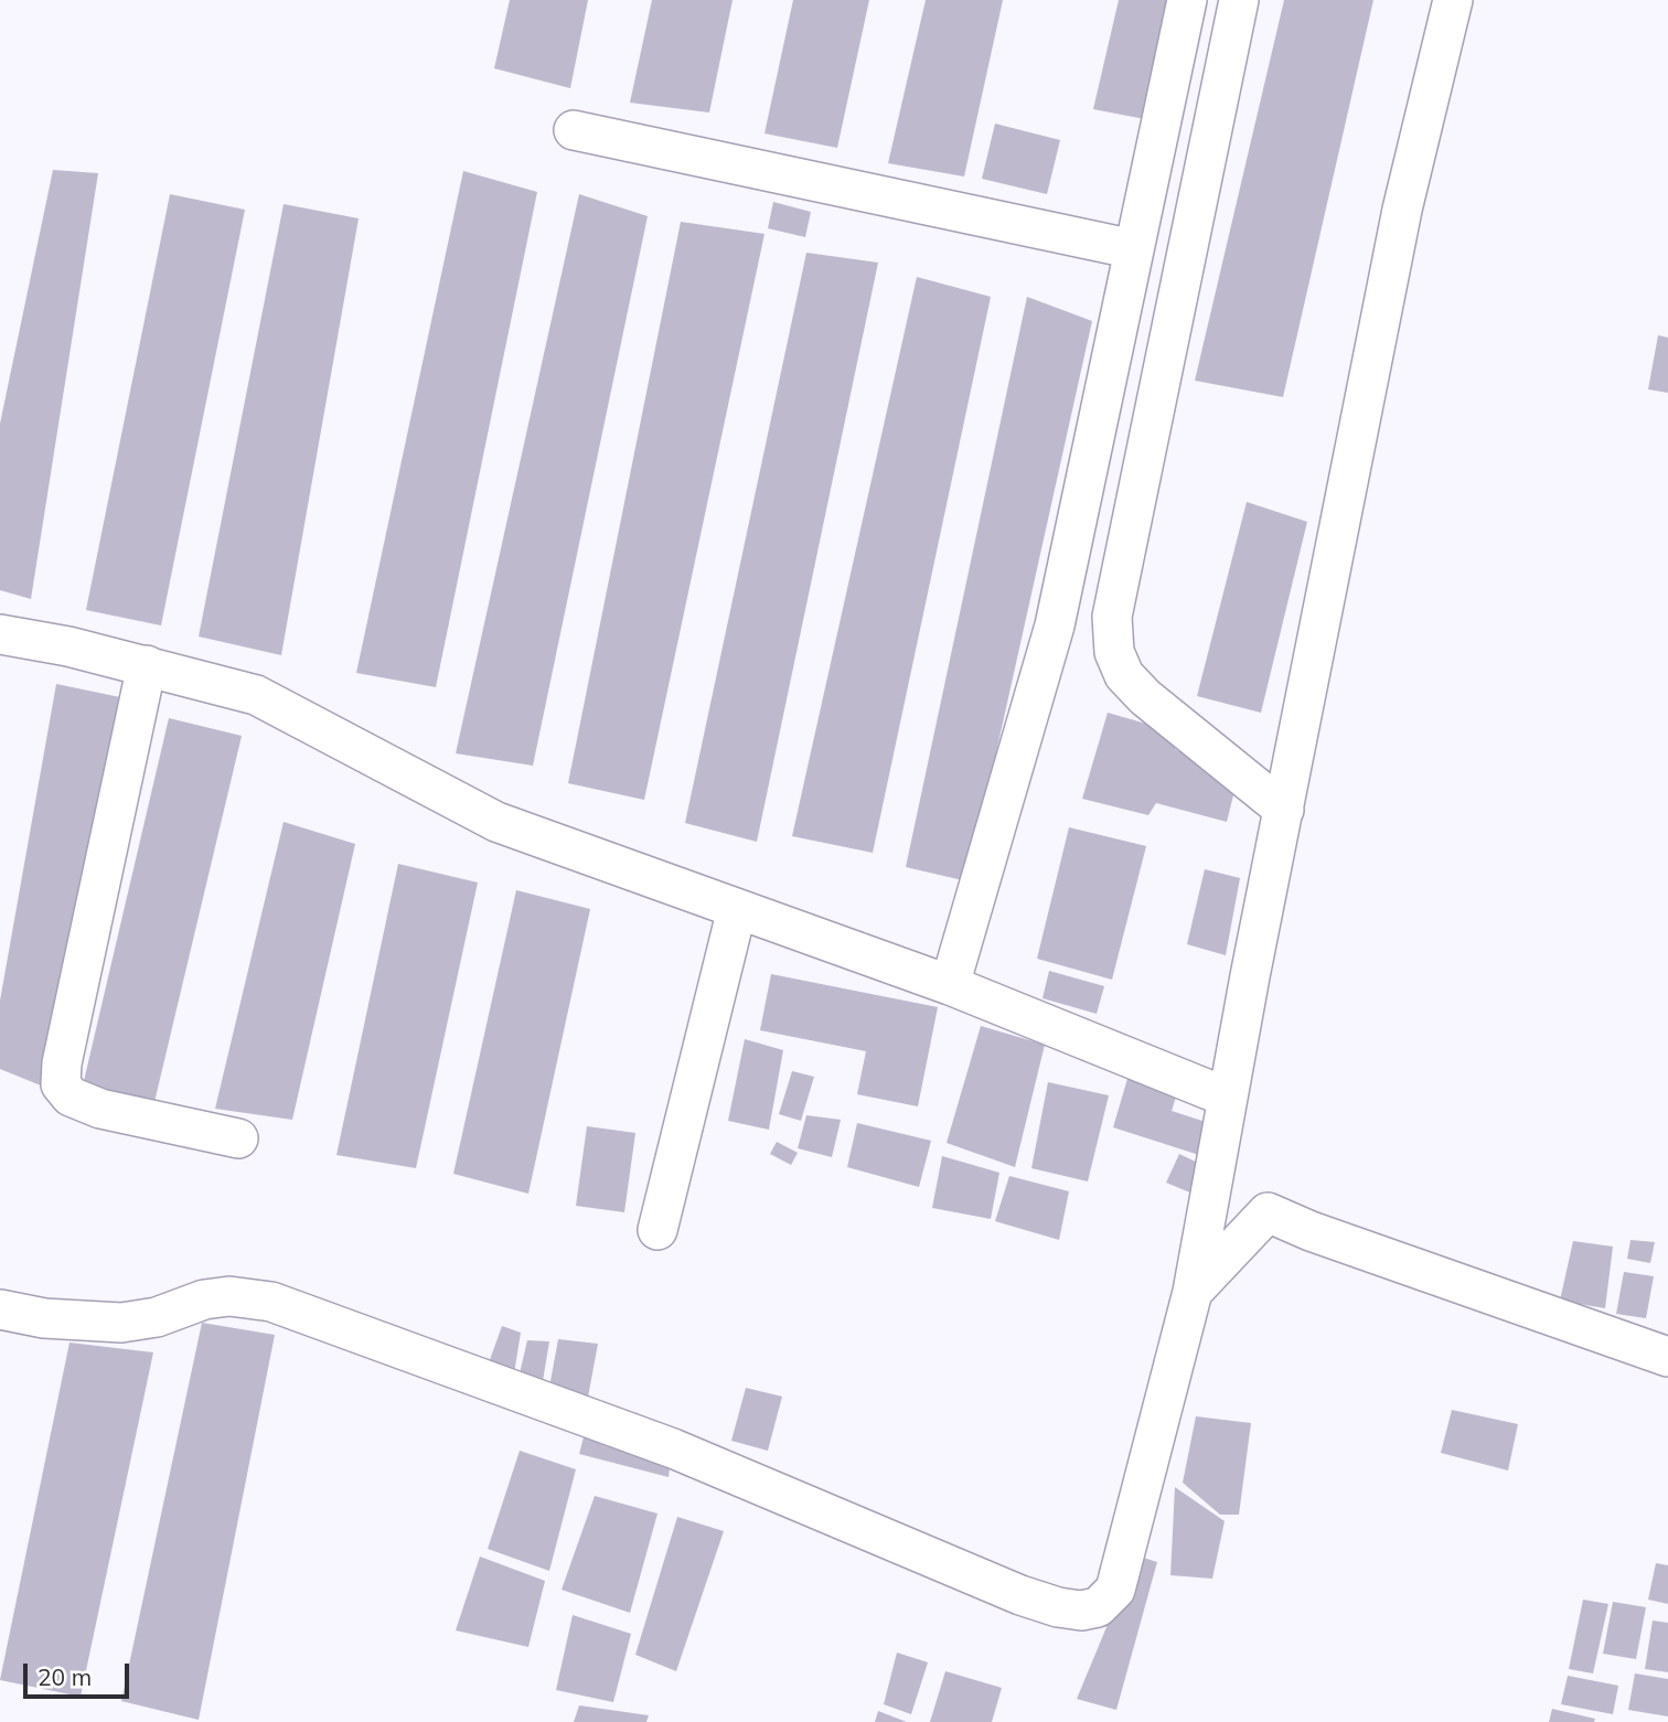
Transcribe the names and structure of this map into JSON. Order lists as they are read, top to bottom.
{
  "scale_bar": "20 m"
}
